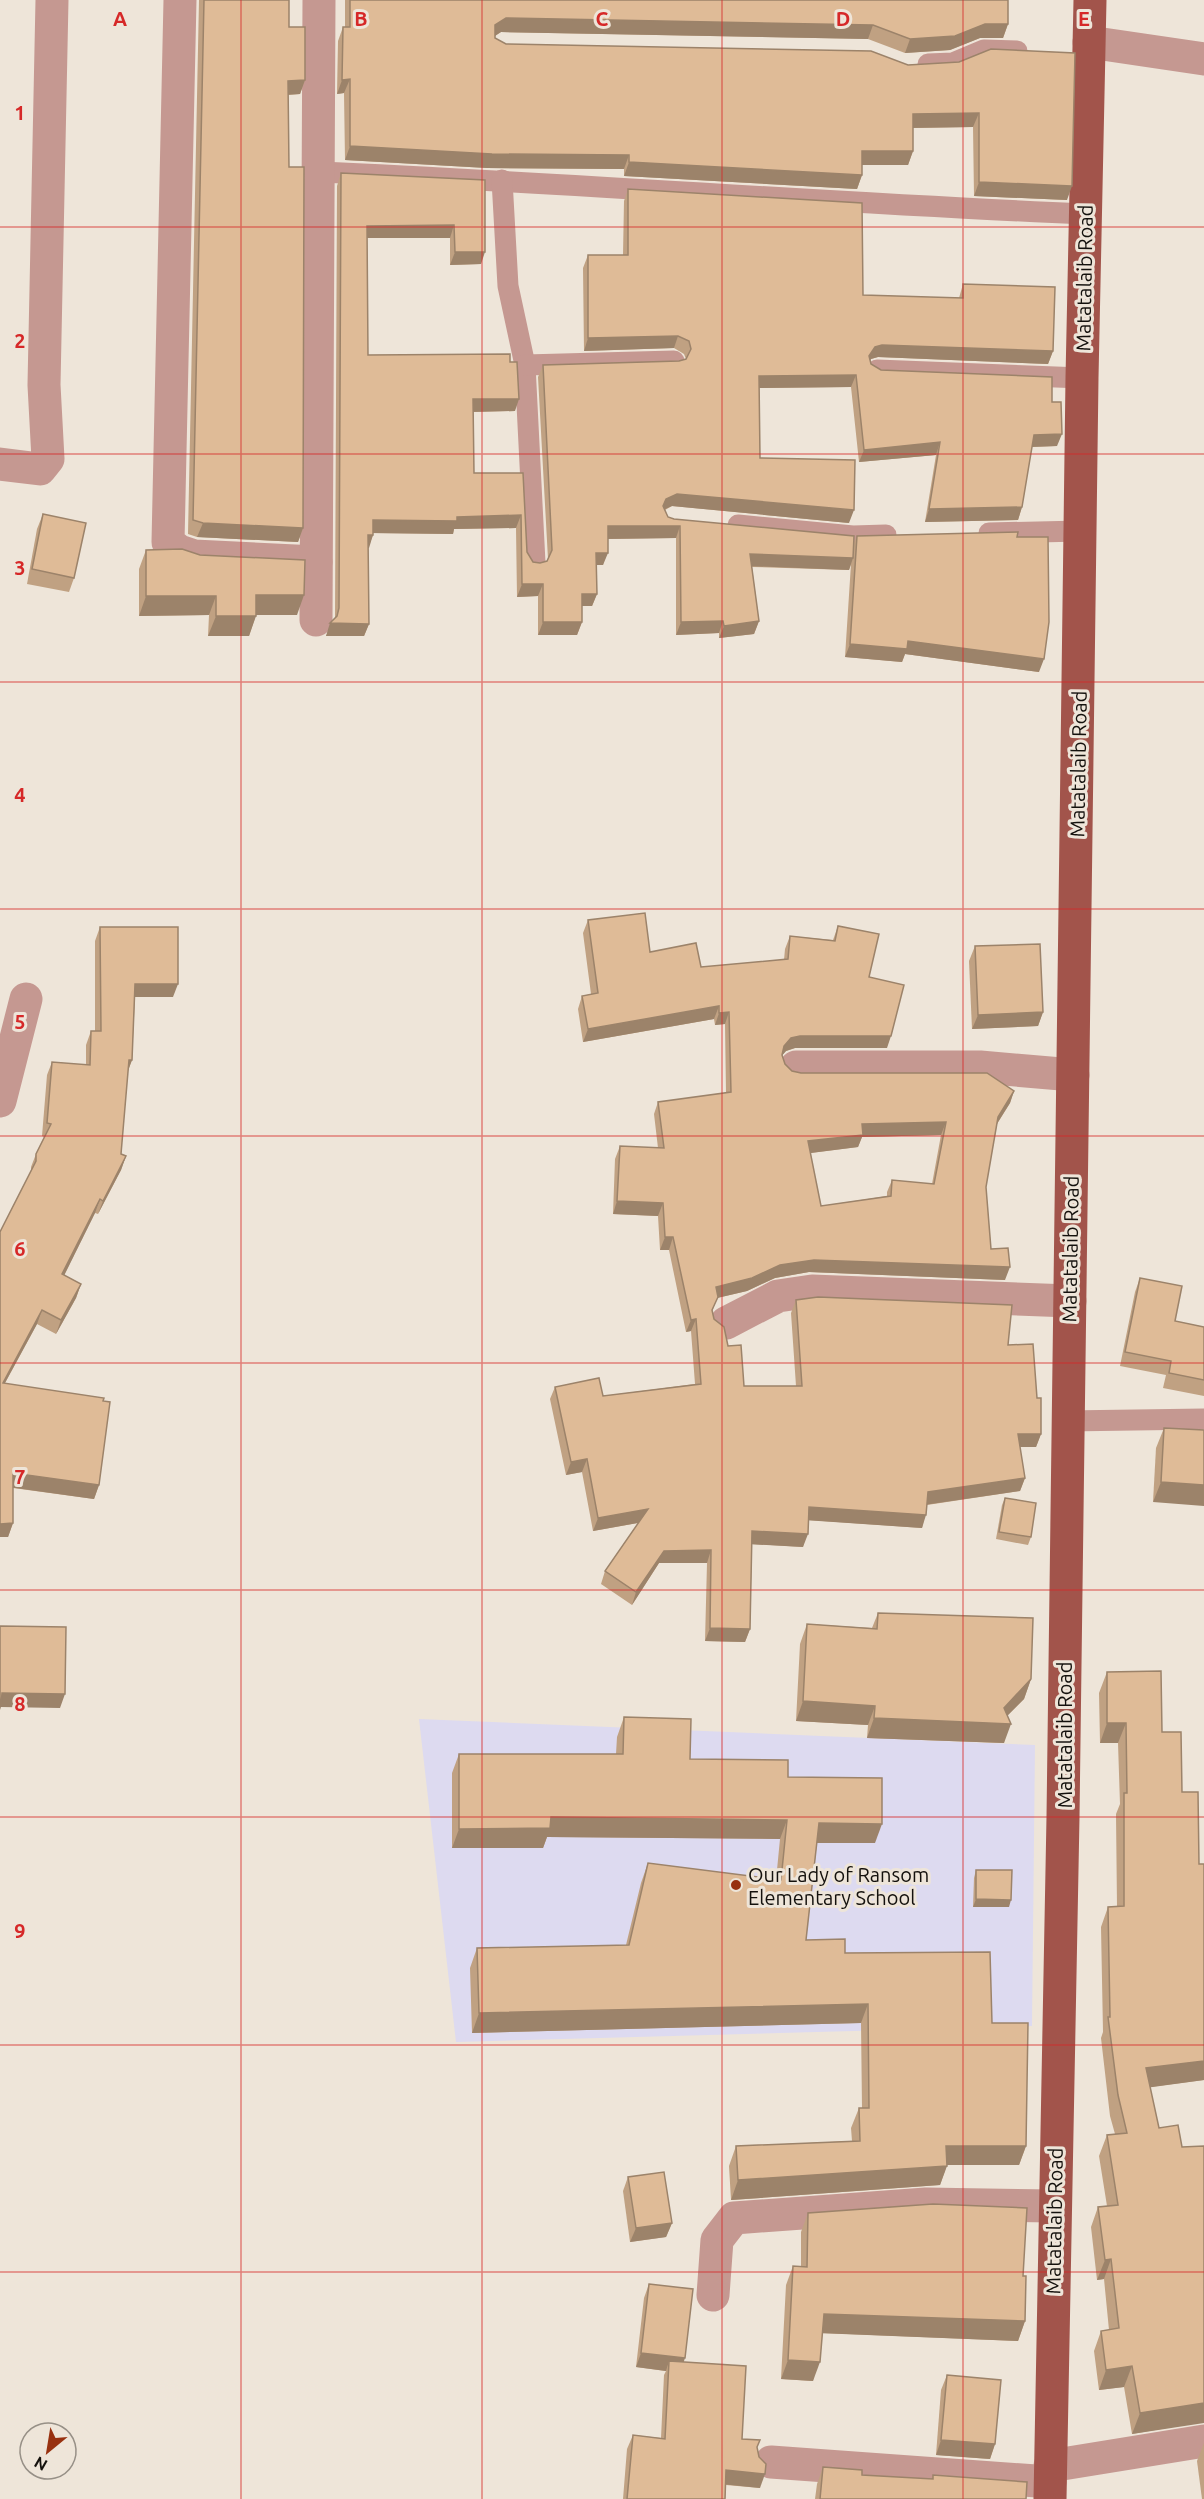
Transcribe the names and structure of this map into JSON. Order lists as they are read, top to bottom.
{
  "streets": {
    "main road": ["Matatalaib Road"]
  },
  "places": ["Our Lady of Ransom Elementary School"],
  "north": "bottom left",
  "grid": {
    "columns": [
      "A",
      "B",
      "C",
      "D",
      "E"
    ],
    "rows": [
      "1",
      "2",
      "3",
      "4",
      "5",
      "6",
      "7",
      "8",
      "9"
    ]
  }
}
